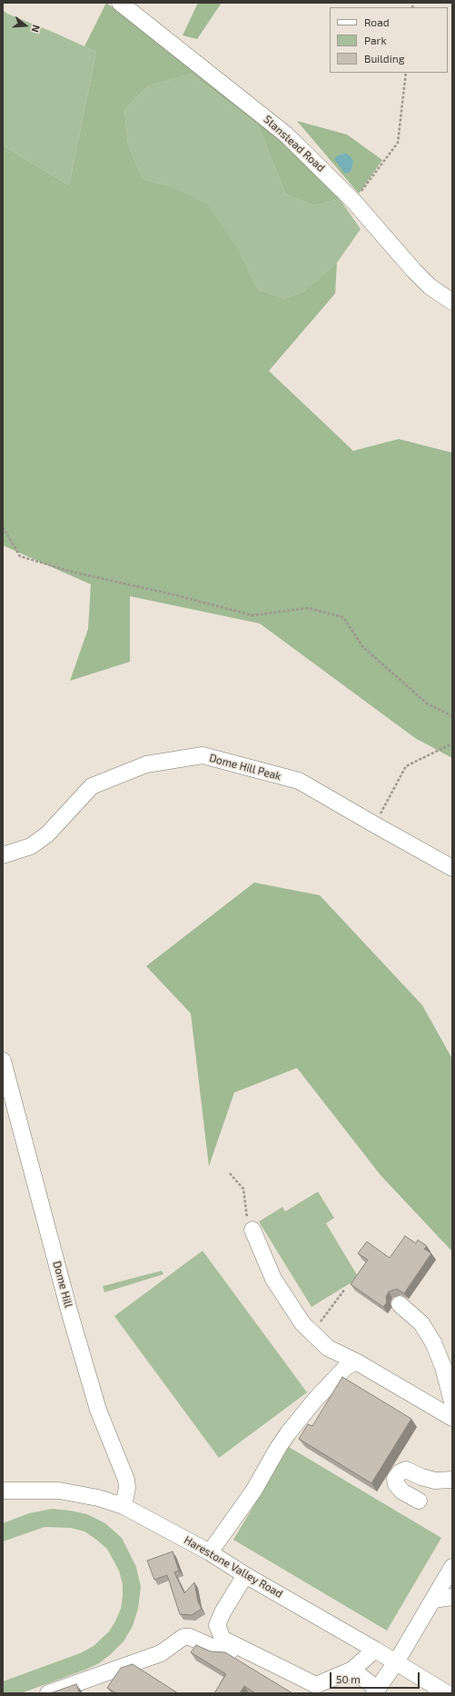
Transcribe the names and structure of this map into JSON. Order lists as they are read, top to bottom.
{
  "streets": {
    "street": [
      "Stanstead Road",
      "Dome Hill Peak",
      "Dome Hill",
      "Harestone Valley Road"
    ]
  },
  "crossings": [
    ["Dome Hill", "Harestone Valley Road"]
  ],
  "legend": ["Road", "Park", "Building"],
  "scale_bar": "50 m",
  "north": "right"
}
